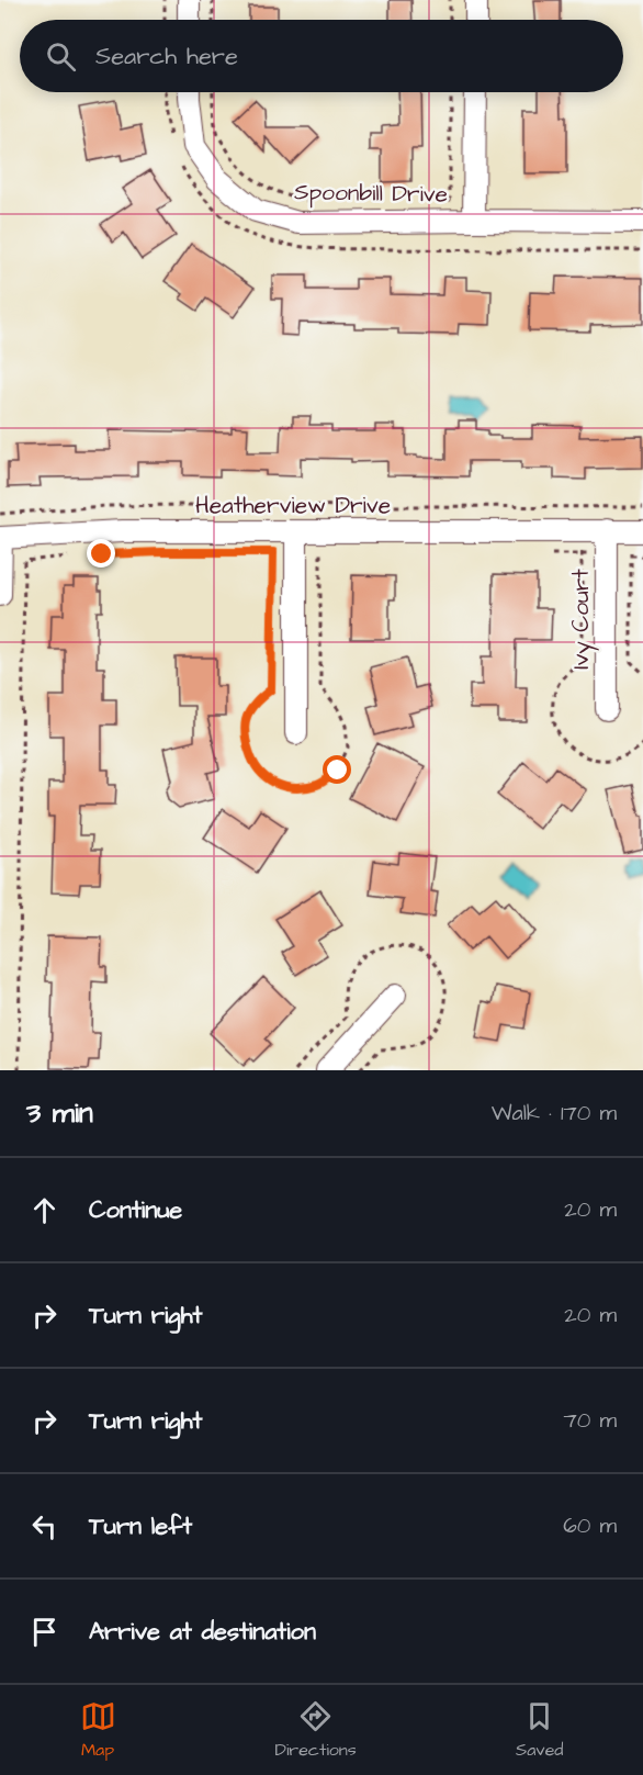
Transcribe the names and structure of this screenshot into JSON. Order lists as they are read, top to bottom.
{
  "streets": {
    "street": ["Spoonbill Drive", "Heatherview Drive", "Ivy Court"]
  },
  "crossings": [
    ["Heatherview Drive", "Ivy Court"]
  ],
  "page": {
    "search": "Search here",
    "heading": ["3 min", "Walk · 170 m"],
    "list": [
      ["Continue", "20 m"],
      ["Turn right", "20 m"],
      ["Turn right", "70 m"],
      ["Turn left", "60 m"],
      "Arrive at destination"
    ],
    "nav": ["Map", "Directions", "Saved"]
  }
}
